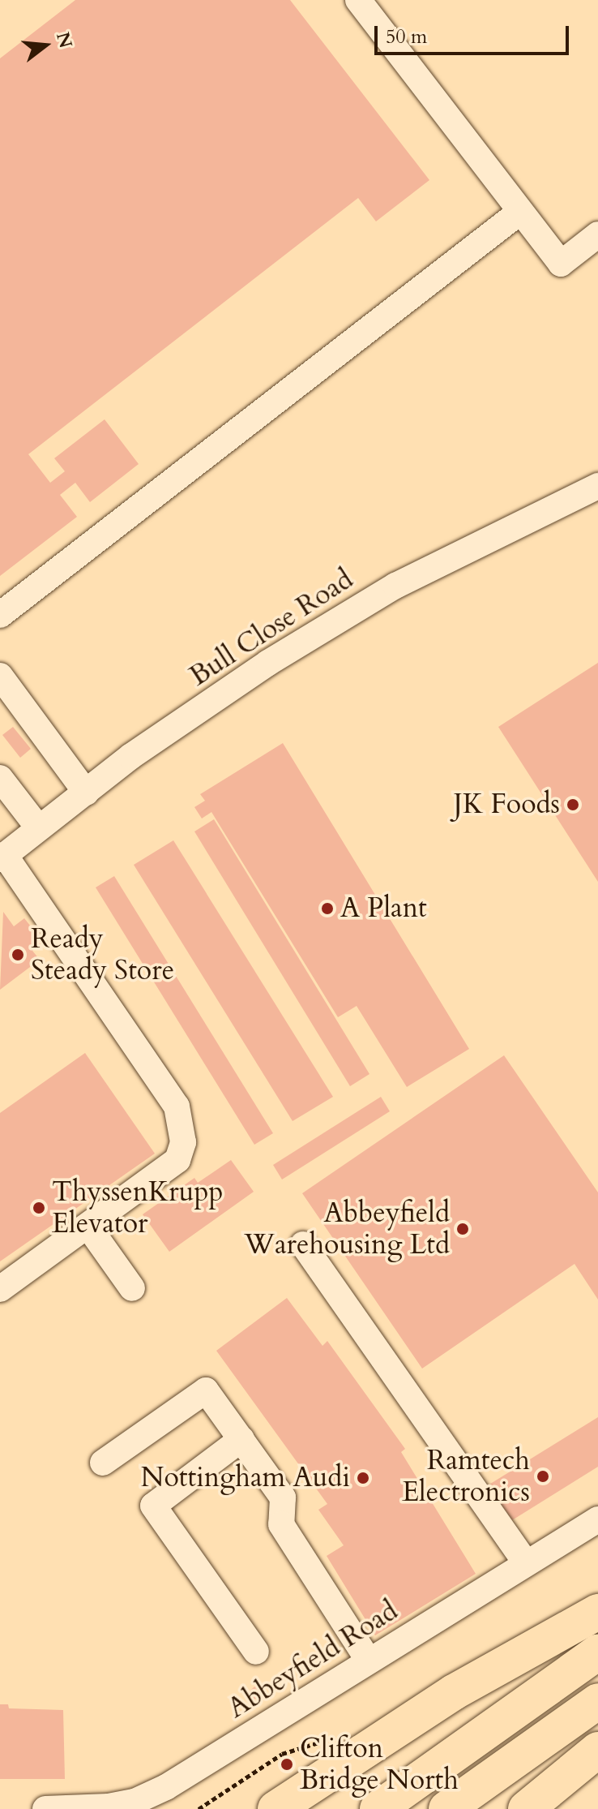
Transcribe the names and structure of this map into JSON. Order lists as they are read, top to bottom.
{
  "streets": {
    "street": ["Bull Close Road", "Abbeyfield Road"]
  },
  "places": [
    "JK Foods",
    "A Plant",
    "Ready Steady Store",
    "ThyssenKrupp Elevator",
    "Abbeyfield Warehousing Ltd",
    "Ramtech Electronics",
    "Nottingham Audi",
    "Clifton Bridge North"
  ],
  "scale_bar": "50 m",
  "north": "right"
}
